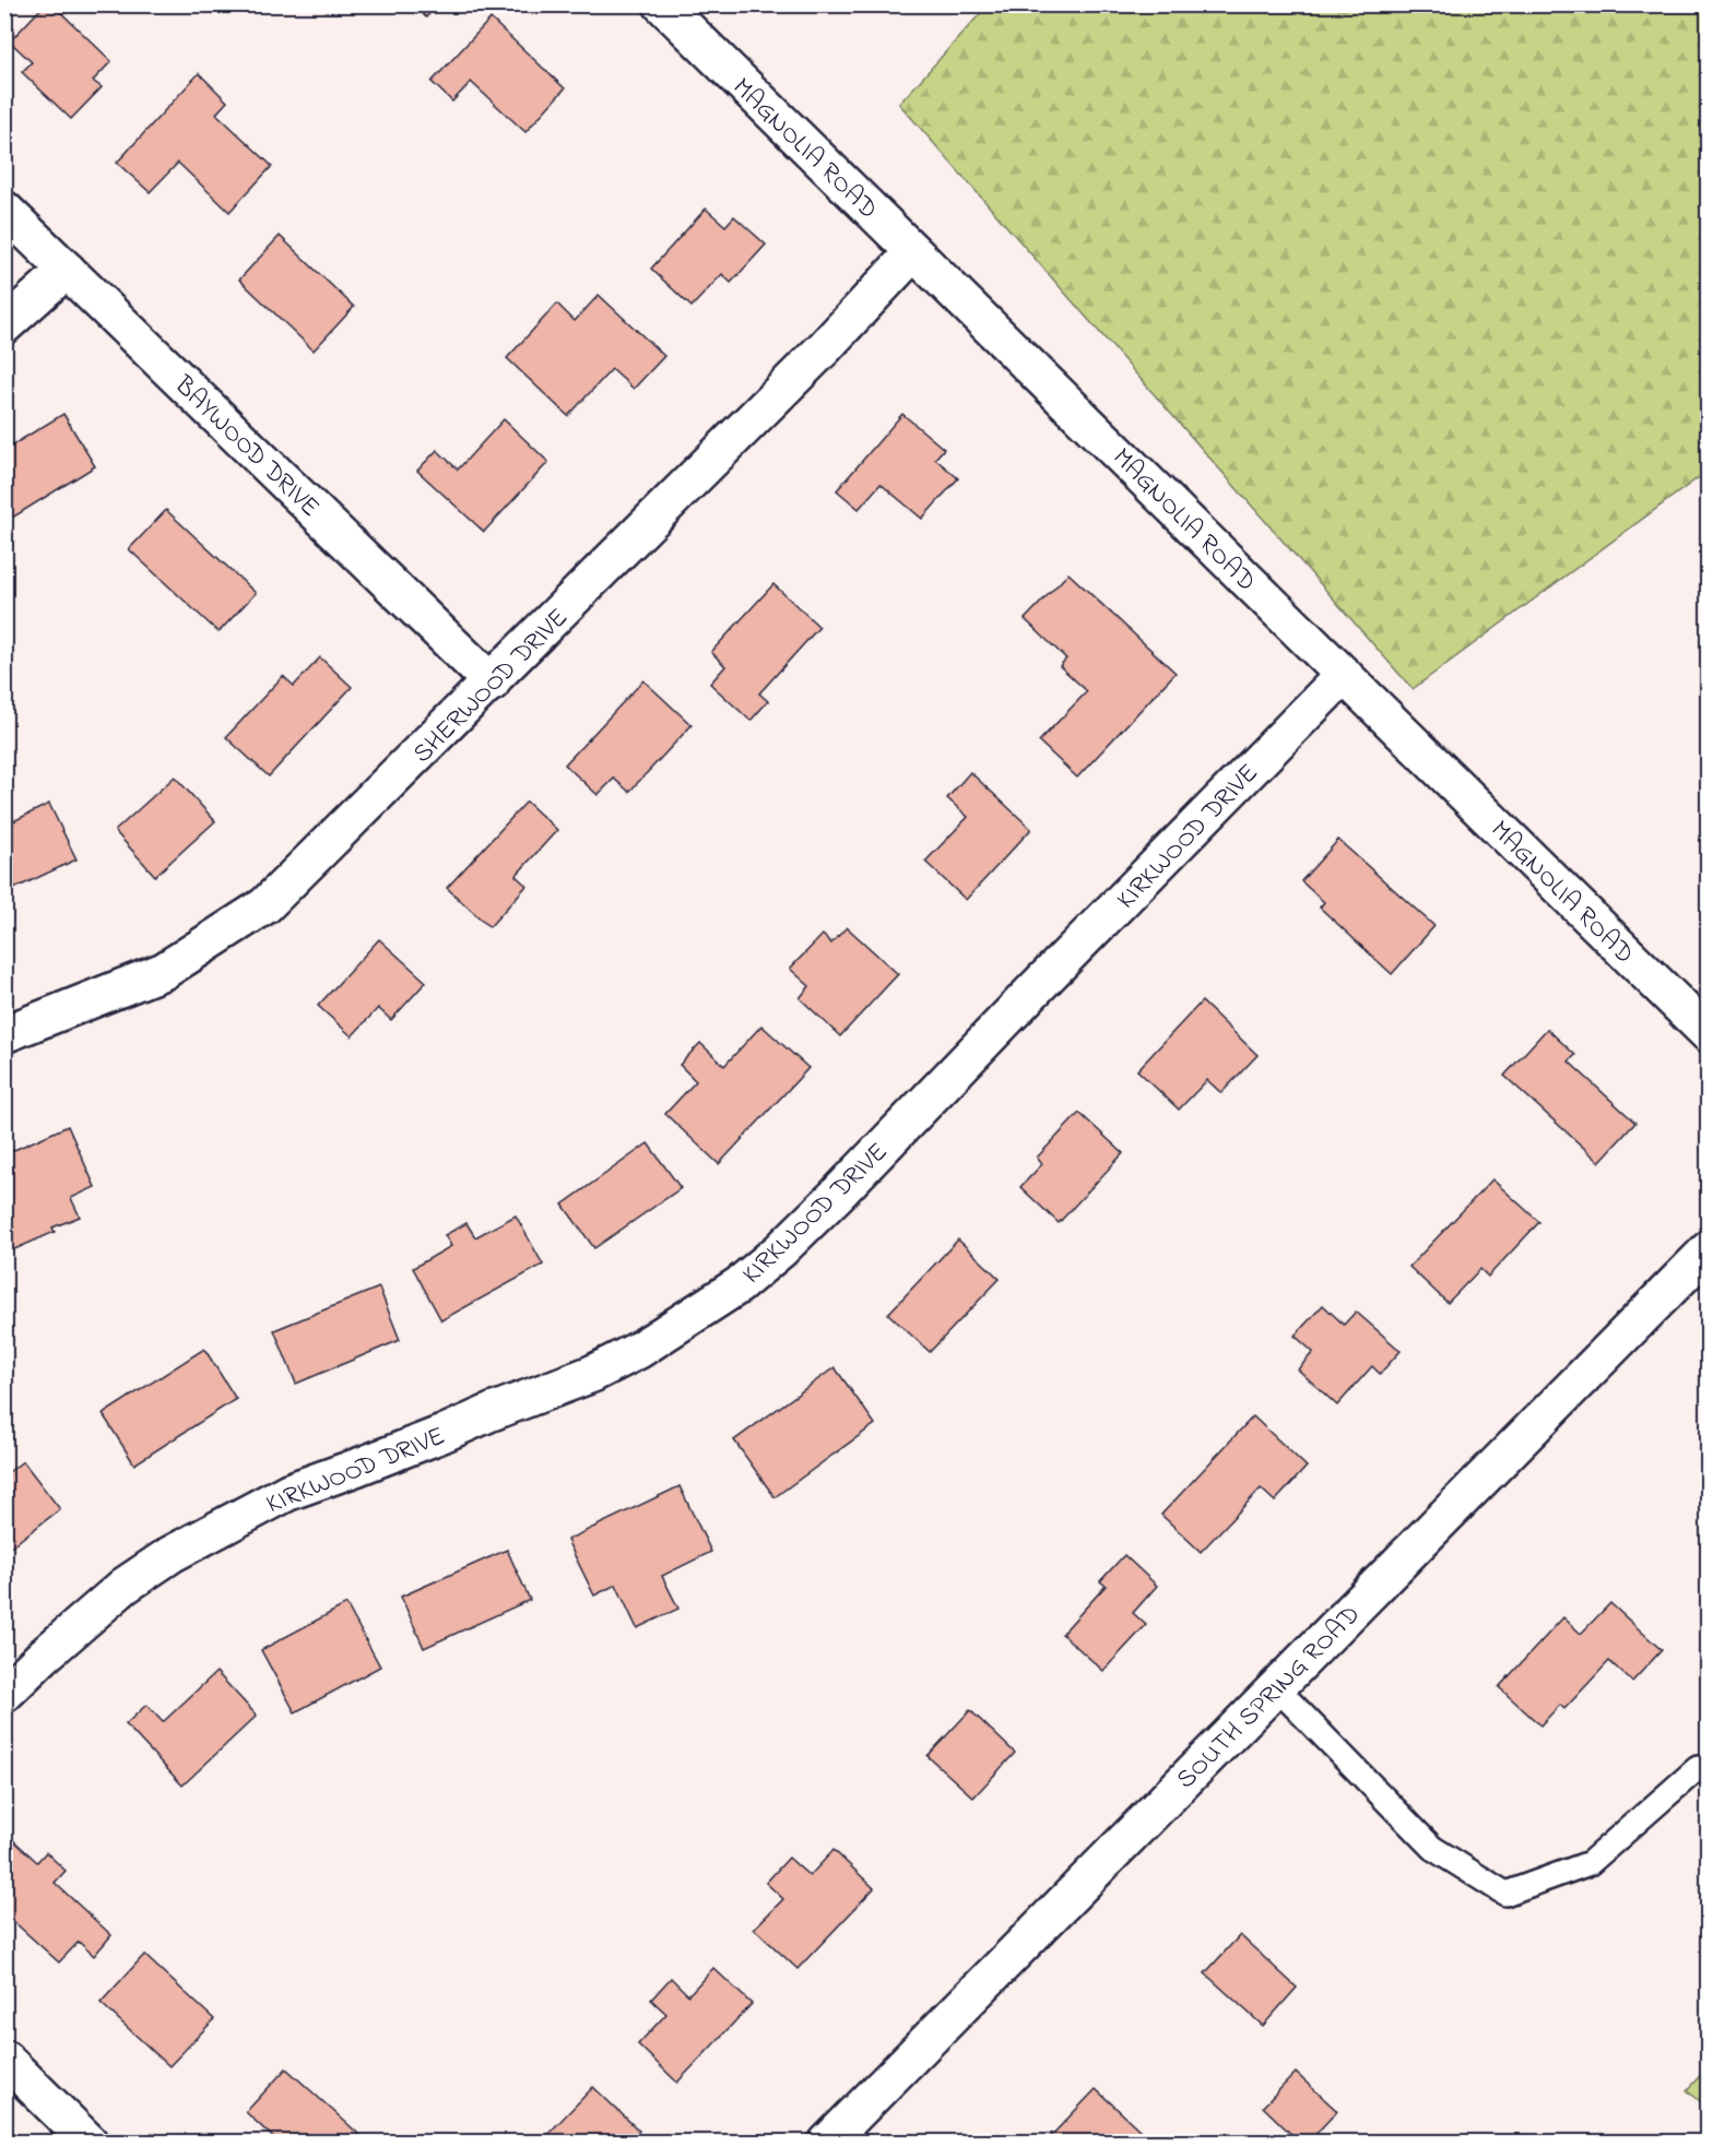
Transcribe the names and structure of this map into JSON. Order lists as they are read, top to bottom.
{
  "streets": {
    "street": [
      "MAGNOLIA ROAD",
      "BAYWOOD DRIVE",
      "SHERWOOD DRIVE",
      "KIRKWOOD DRIVE",
      "SOUTH SPRING ROAD"
    ]
  },
  "crossings": [
    ["MAGNOLIA ROAD", "SHERWOOD DRIVE"],
    ["MAGNOLIA ROAD", "KIRKWOOD DRIVE"],
    ["BAYWOOD DRIVE", "SHERWOOD DRIVE"]
  ]
}
